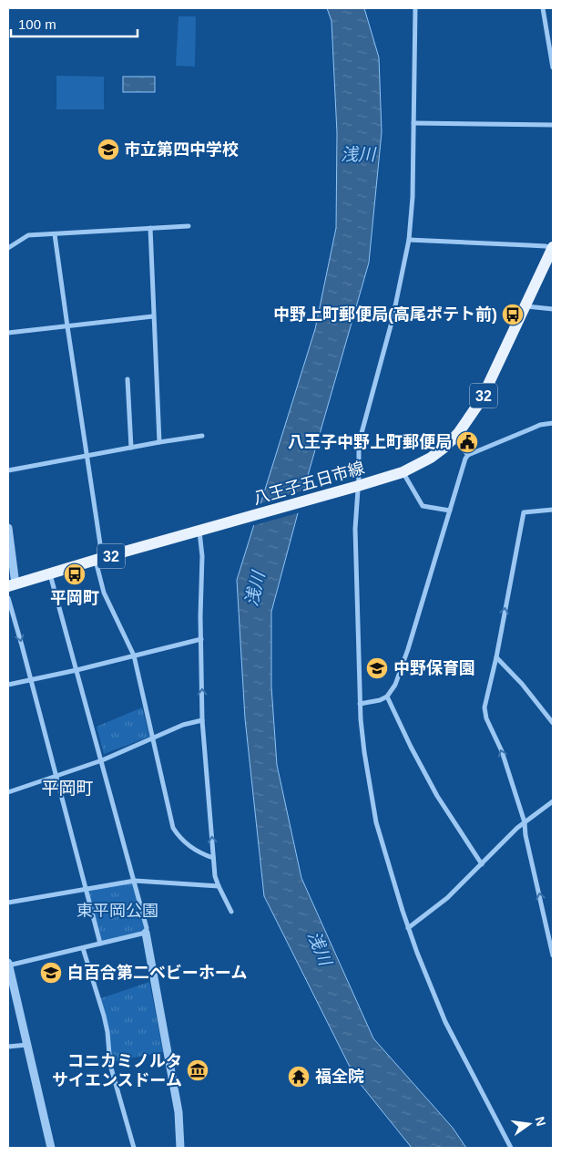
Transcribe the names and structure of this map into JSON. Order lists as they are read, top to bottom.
{
  "streets": {
    "main road": ["32", "八王子五日市線"]
  },
  "districts": ["平岡町"],
  "water": ["浅川"],
  "parks": ["東平岡公園"],
  "places": {
    "school or university": ["市立第四中学校", "中野保育園", "白百合第二ベビーホーム"],
    "bus stop": ["中野上町郵便局(高尾ポテト前)", "平岡町"],
    "public building": ["八王子中野上町郵便局"],
    "museum": ["コニカミノルタ サイエンスドーム"],
    "temple": ["福全院"]
  },
  "scale_bar": "100 m",
  "north": "right"
}
